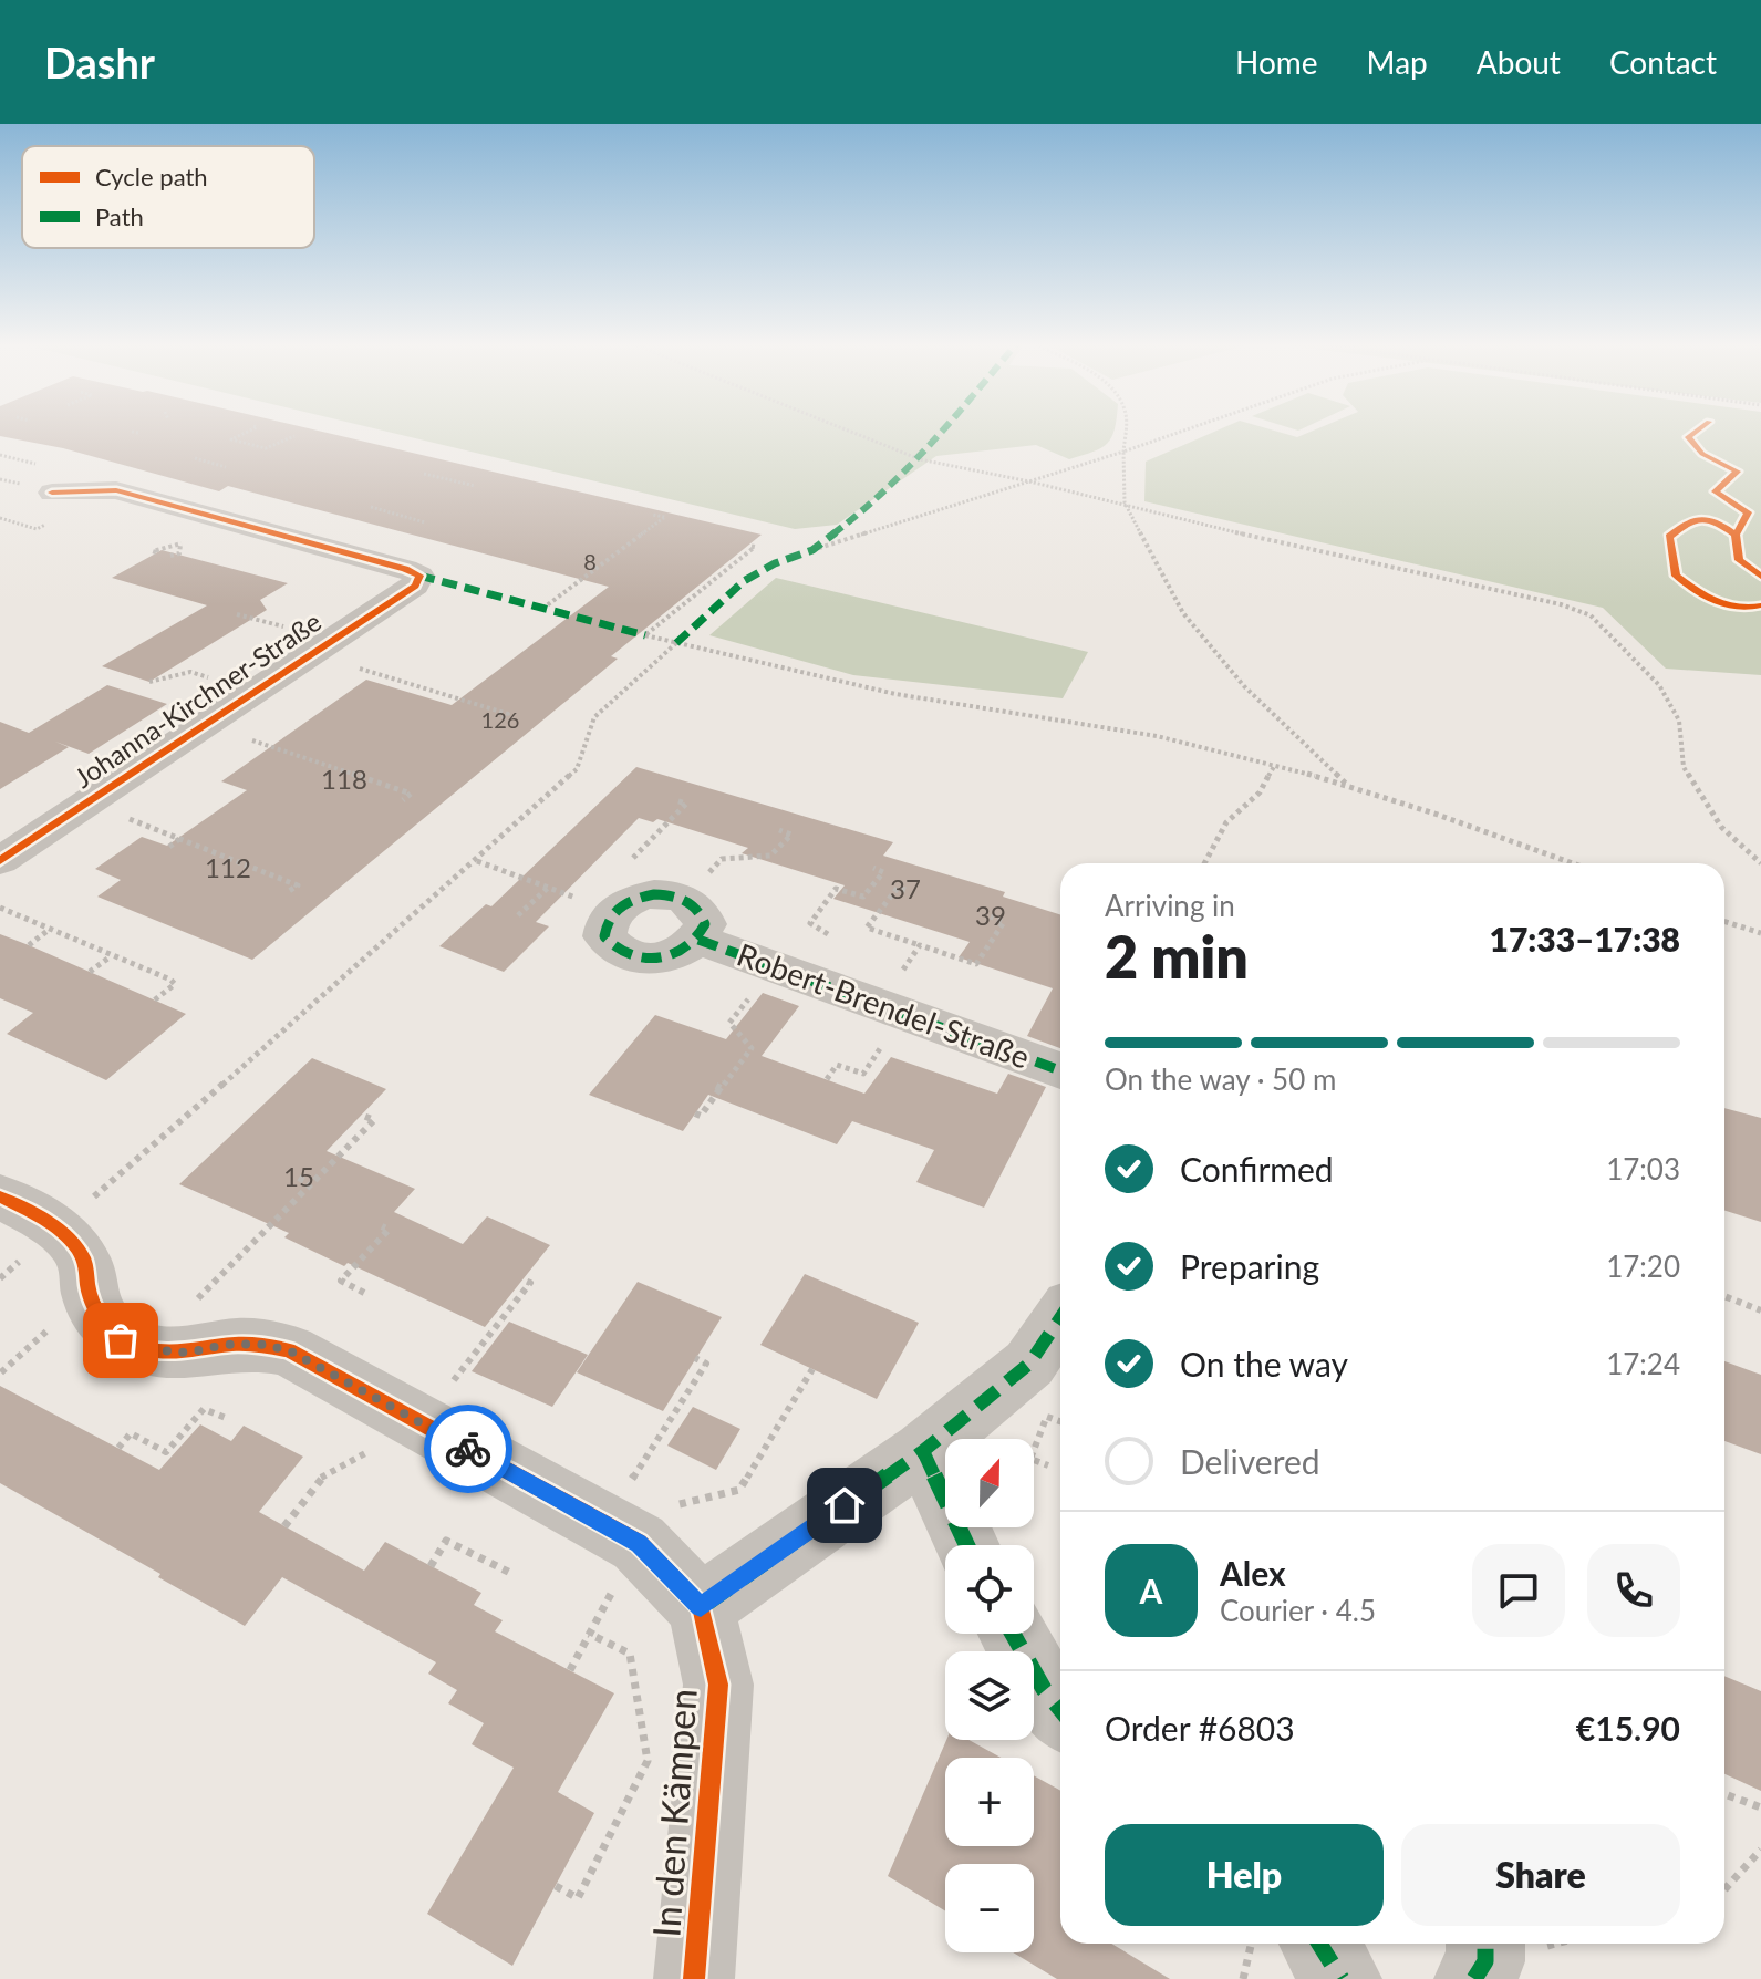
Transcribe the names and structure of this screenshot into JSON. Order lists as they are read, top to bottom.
{
  "streets": {
    "street": ["Johanna-Kirchner-Straße", "Robert-Brendel-Straße", "In den Kämpen"]
  },
  "house_numbers": [
    "8",
    "126",
    "118",
    "112",
    "37",
    "39",
    "15"
  ],
  "legend": ["Cycle path", "Path"],
  "north": "top",
  "page": {
    "header": "Dashr",
    "nav": [
      "Home",
      "Map",
      "About",
      "Contact"
    ],
    "heading": ["2 min", "Arriving in", "17:33–17:38"],
    "panel": [
      "Alex",
      "Courier · 4.5",
      "Order #6803",
      "€15.90"
    ],
    "bar": "On the way · 50 m",
    "list": [
      ["Confirmed", "17:03"],
      ["Preparing", "17:20"],
      ["On the way", "17:24"],
      "Delivered"
    ],
    "map_buttons": ["+", "−"],
    "round": "A",
    "buttons": ["Help", "Share"]
  }
}
